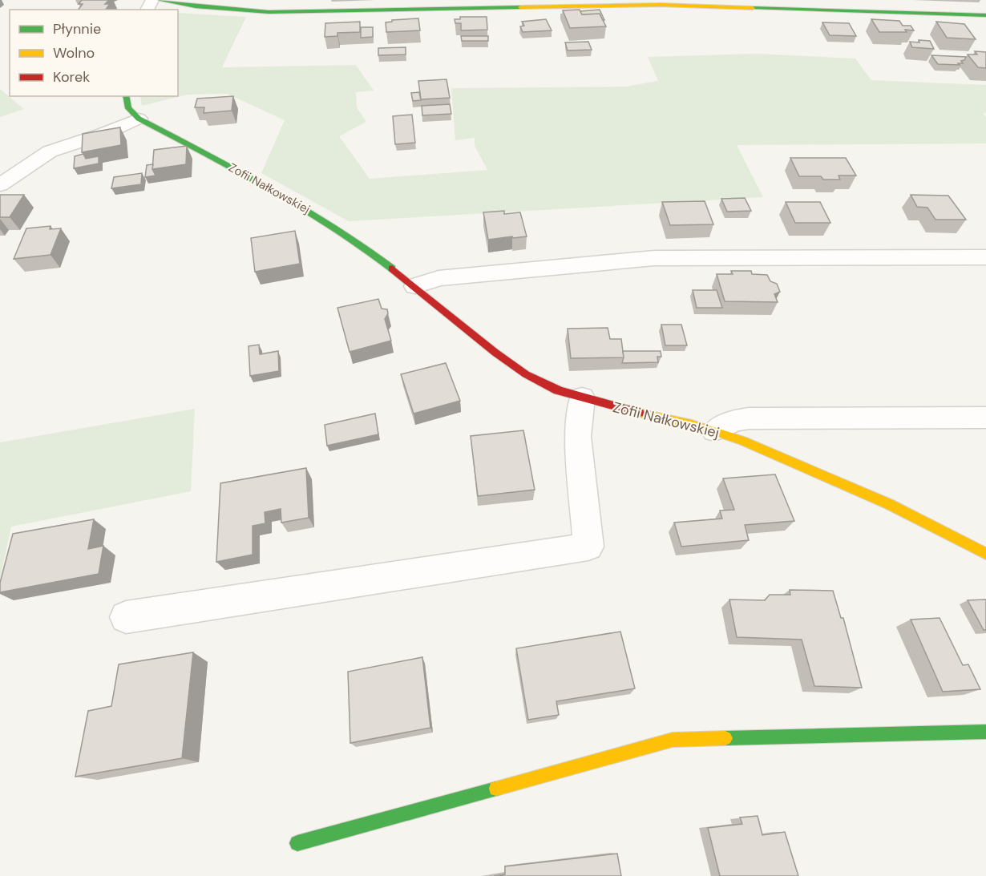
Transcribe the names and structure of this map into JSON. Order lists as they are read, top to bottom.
{
  "streets": {
    "street": ["Zofii Nałkowskiej"]
  },
  "legend": ["Płynnie", "Wolno", "Korek"]
}
